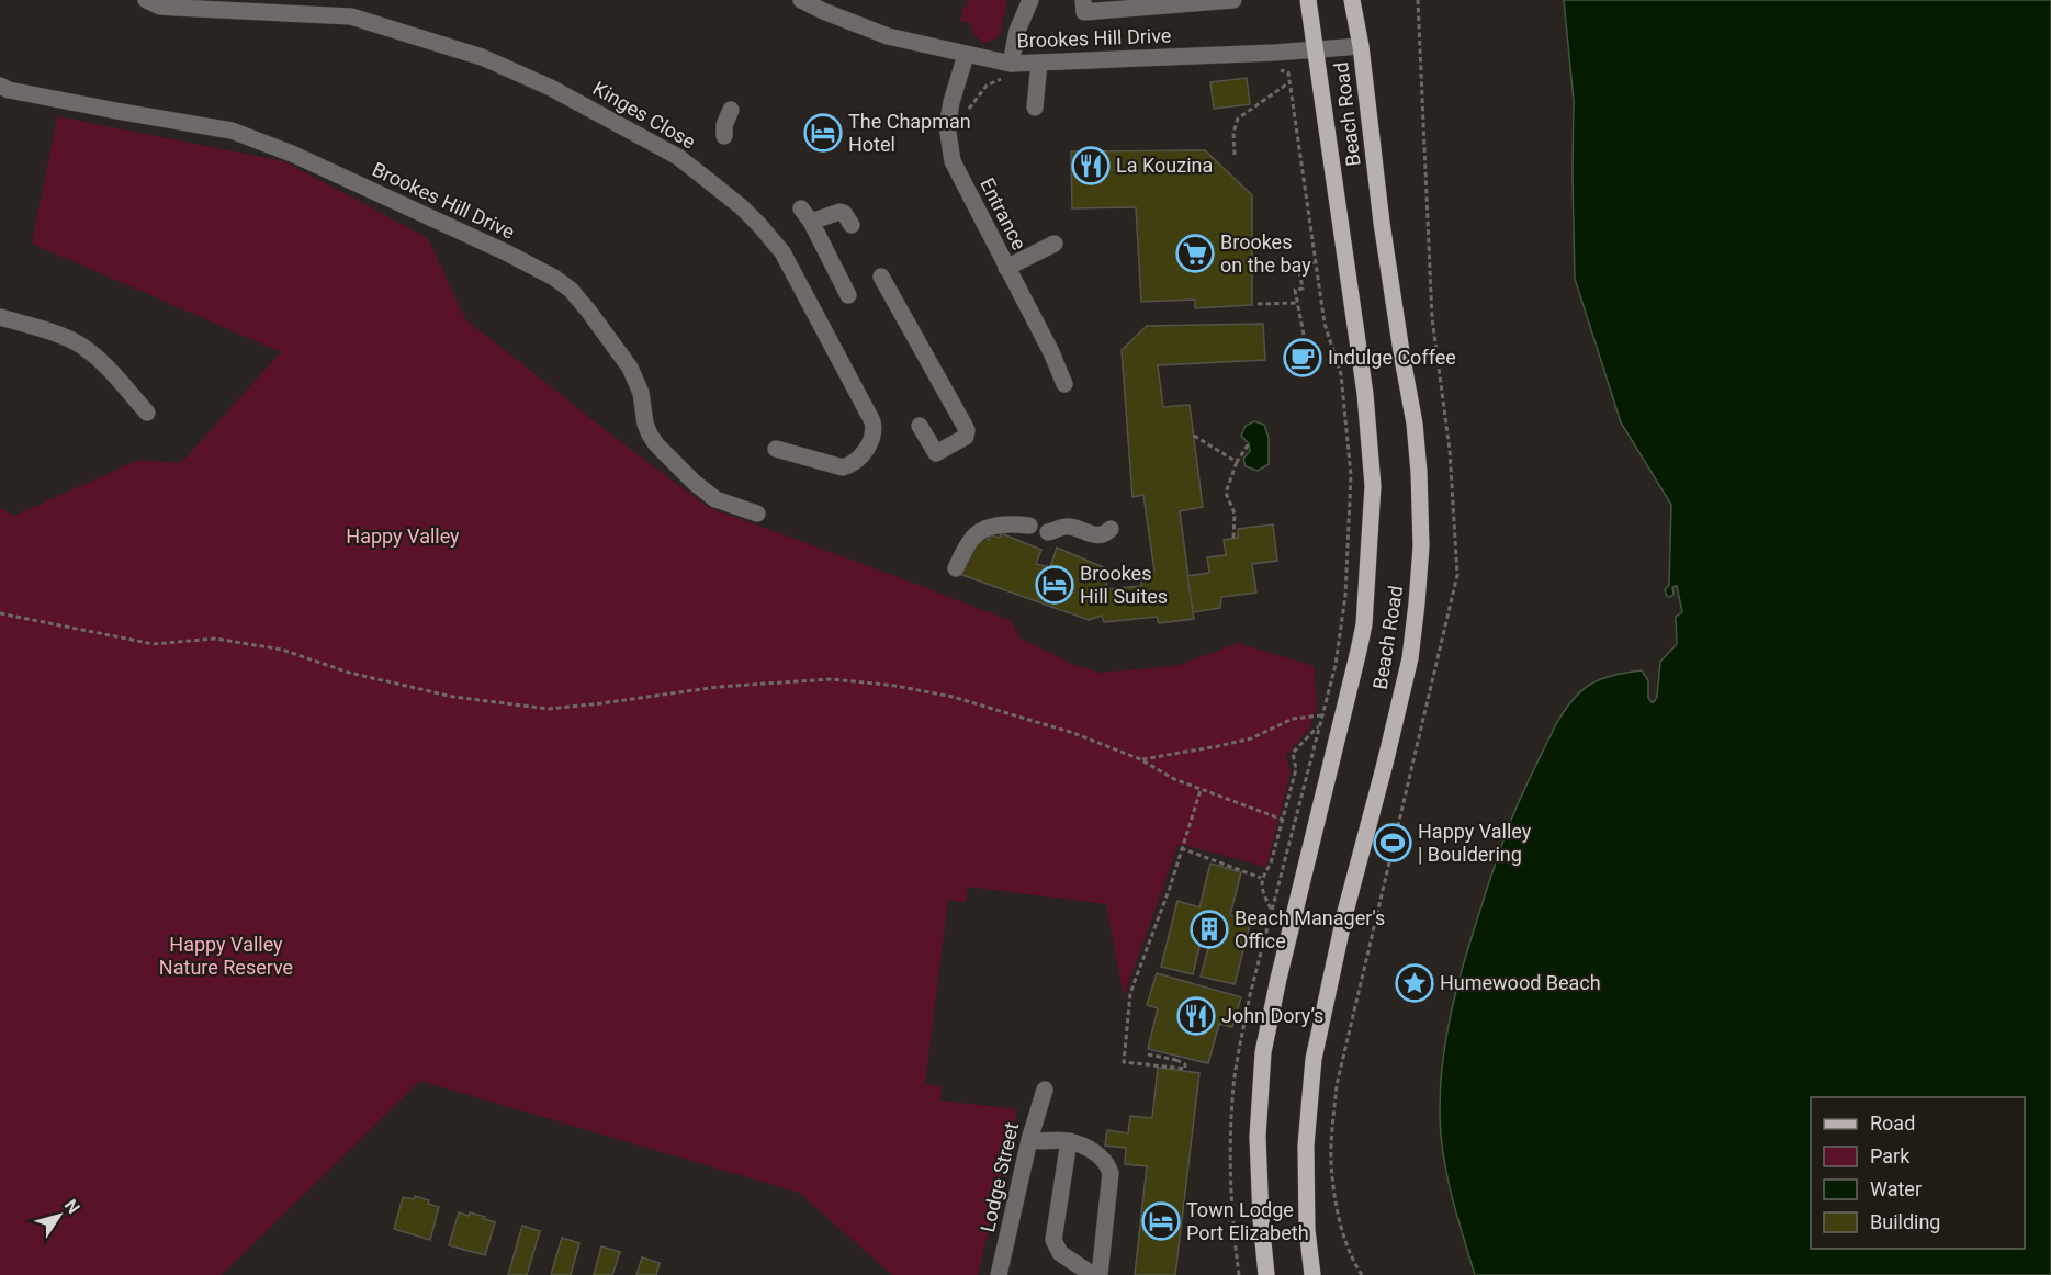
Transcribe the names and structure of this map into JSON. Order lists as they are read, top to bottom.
{
  "streets": {
    "main road": ["Beach Road"],
    "street": [
      "Brookes Hill Drive",
      "Kinges Close",
      "Entrance",
      "Lodge Street"
    ]
  },
  "crossings": [
    ["Brookes Hill Drive", "Beach Road"],
    ["Brookes Hill Drive", "Entrance"]
  ],
  "parks": ["Happy Valley", "Happy Valley Nature Reserve"],
  "places": {
    "hotel": ["The Chapman Hotel", "Brookes Hill Suites", "Town Lodge Port Elizabeth"],
    "restaurant": ["La Kouzina", "John Dory’s"],
    "supermarket": ["Brookes on the bay"],
    "cafe": ["Indulge Coffee"],
    "sports": ["Happy Valley | Bouldering"],
    "building": ["Beach Manager's Office"],
    "place": ["Humewood Beach"]
  },
  "legend": [
    "Road",
    "Park",
    "Water",
    "Building"
  ],
  "north": "top right"
}
